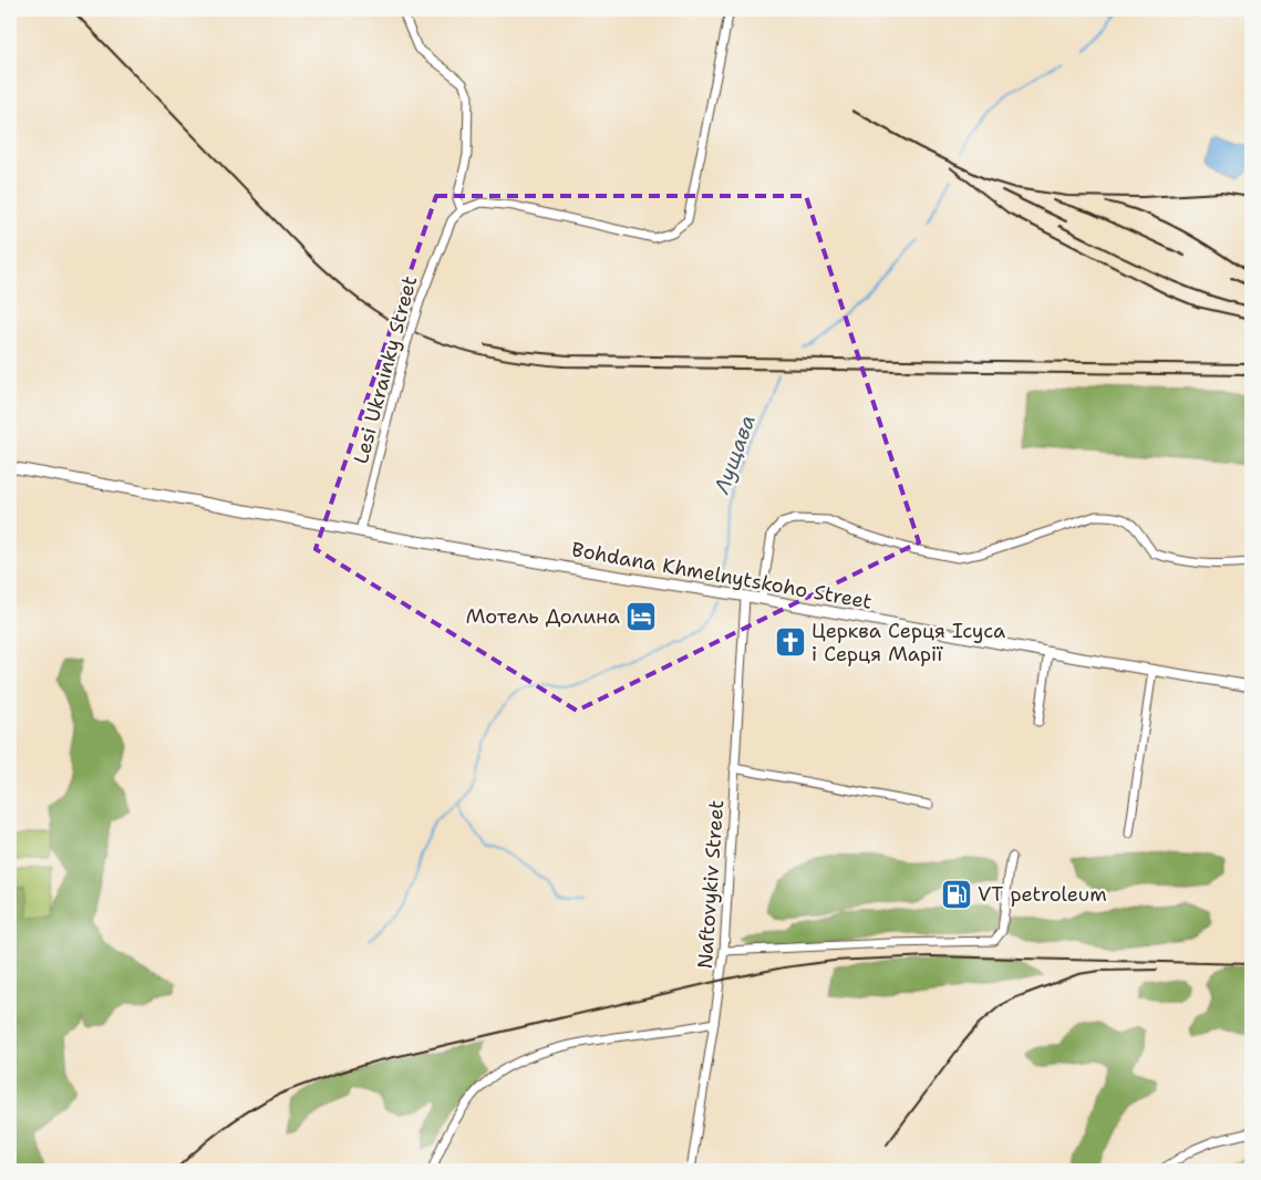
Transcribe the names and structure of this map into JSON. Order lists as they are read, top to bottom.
{
  "streets": {
    "main road": ["Bohdana Khmelnytskoho Street"],
    "street": ["Lesi Ukrainky Street", "Naftovykiv Street"]
  },
  "crossings": [
    ["Lesi Ukrainky Street", "Bohdana Khmelnytskoho Street"],
    ["Bohdana Khmelnytskoho Street", "Naftovykiv Street"]
  ],
  "water": ["Лущава"],
  "places": {
    "hotel": ["Мотель Долина"],
    "church": ["Церква Серця Ісуса і Серця Марії"],
    "fuel station": ["VT petroleum"]
  }
}
